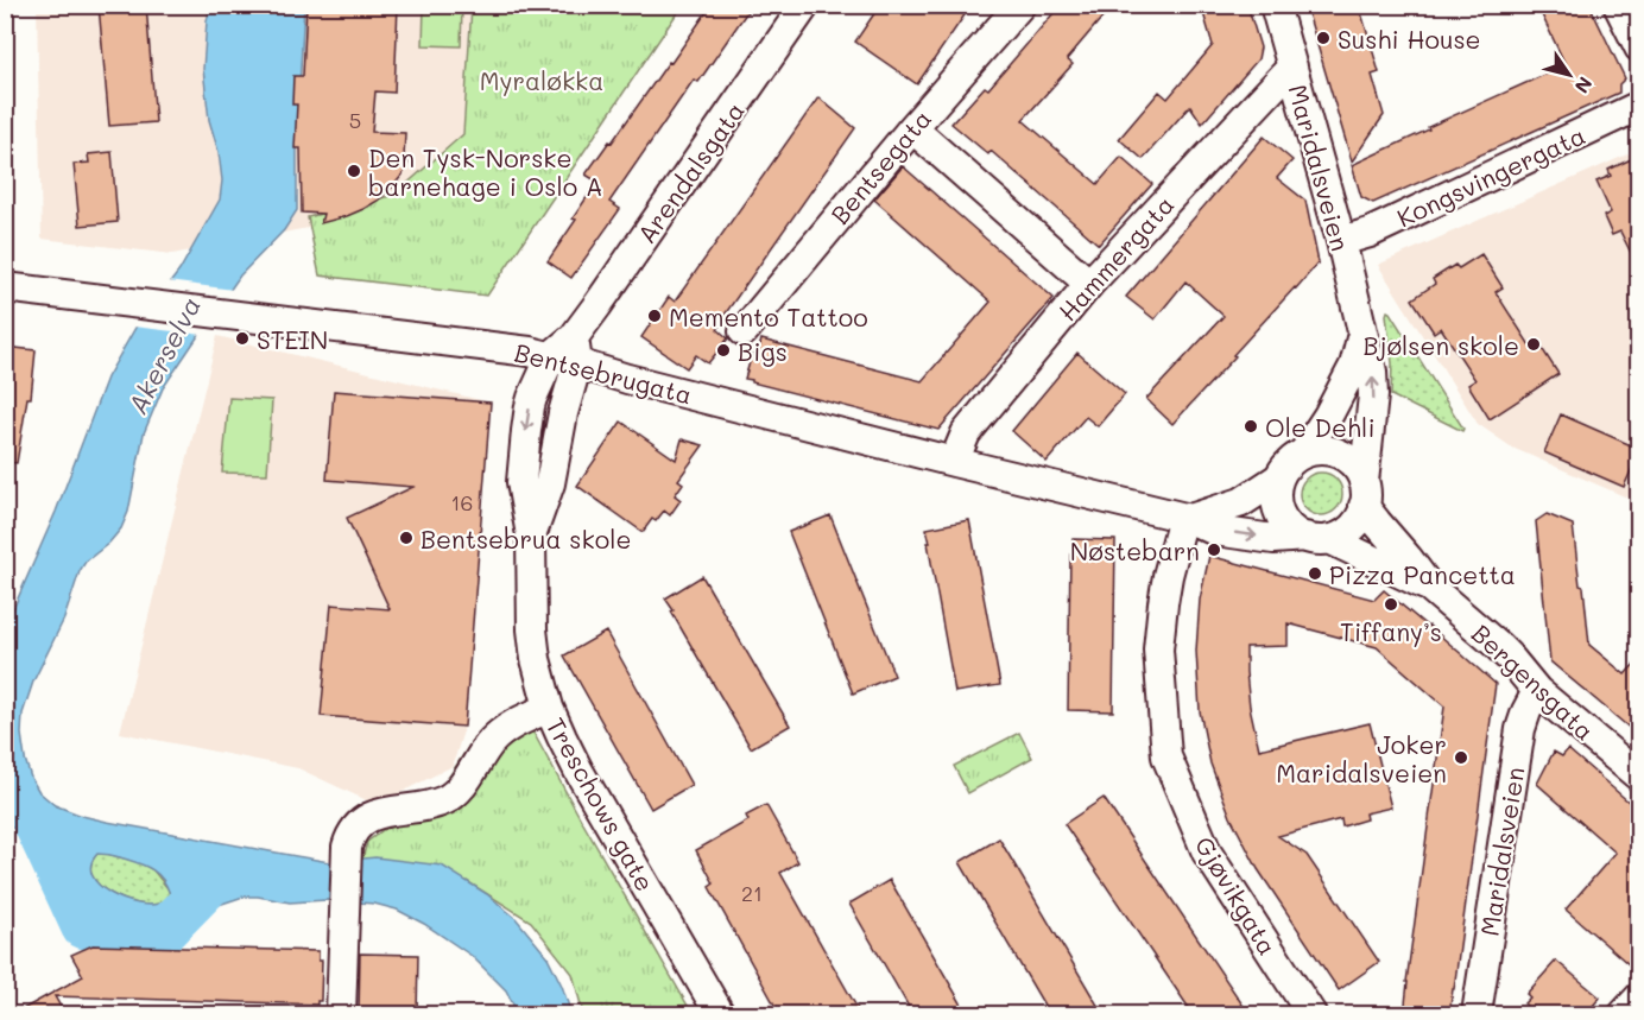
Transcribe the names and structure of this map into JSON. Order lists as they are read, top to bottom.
{
  "streets": {
    "street": [
      "Bentsegata",
      "Maridalsveien",
      "Arendalsgata",
      "Kongsvingergata",
      "Hammergata",
      "Bentsebrugata",
      "Bergensgata",
      "Treschows gate",
      "Gjøvikgata"
    ]
  },
  "crossings": [
    ["Maridalsveien", "Kongsvingergata"],
    ["Maridalsveien", "Hammergata"],
    ["Maridalsveien", "Bentsebrugata"],
    ["Maridalsveien", "Bergensgata"],
    ["Arendalsgata", "Bentsebrugata"],
    ["Arendalsgata", "Treschows gate"],
    ["Hammergata", "Bentsebrugata"],
    ["Bentsebrugata", "Bergensgata"],
    ["Bentsebrugata", "Treschows gate"],
    ["Bentsebrugata", "Gjøvikgata"]
  ],
  "water": ["Akerselva"],
  "parks": ["Myraløkka"],
  "places": [
    "Sushi House",
    "Den Tysk-Norske barnehage i Oslo A",
    "Memento Tattoo",
    "STEIN",
    "Bjølsen skole",
    "Bigs",
    "Ole Dehli",
    "Bentsebrua skole",
    "Nøstebarn",
    "Pizza Pancetta",
    "Tiffany’s",
    "Joker Maridalsveien"
  ],
  "house_numbers": ["5", "16", "21"],
  "north": "bottom right"
}
